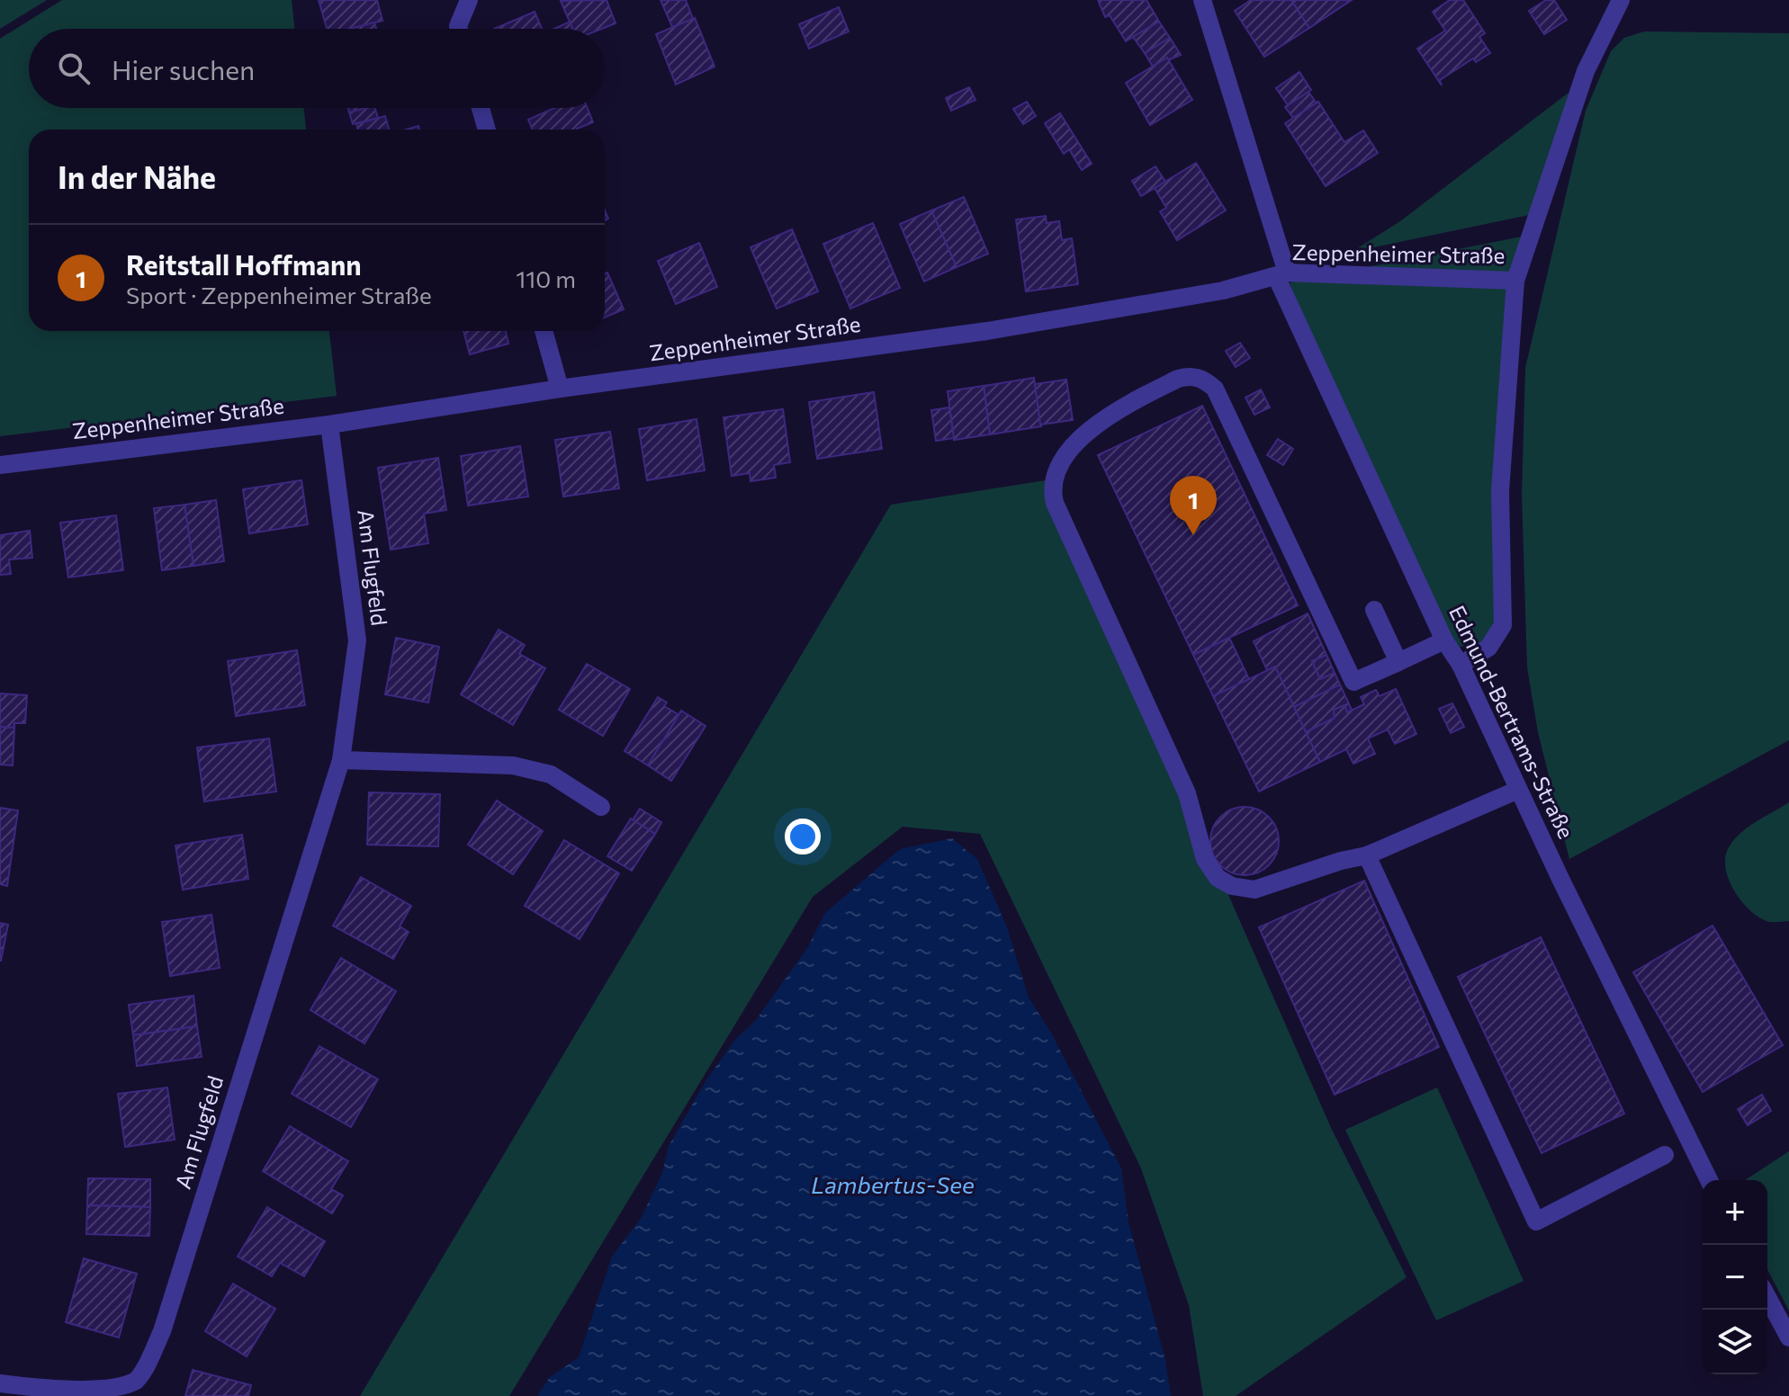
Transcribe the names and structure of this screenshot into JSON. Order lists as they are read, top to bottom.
{
  "streets": {
    "street": ["Zeppenheimer Straße", "Am Flugfeld", "Edmund-Bertrams-Straße"]
  },
  "crossings": [
    ["Zeppenheimer Straße", "Am Flugfeld"],
    ["Zeppenheimer Straße", "Edmund-Bertrams-Straße"]
  ],
  "water": ["Lambertus-See"],
  "page": {
    "search": "Hier suchen",
    "heading": "In der Nähe",
    "list": [
      {
        "mark": "1",
        "name": "Reitstall Hoffmann",
        "note": "Sport · Zeppenheimer Straße",
        "value": "110 m"
      }
    ],
    "pins": "1",
    "map_buttons": ["+", "−"]
  }
}
